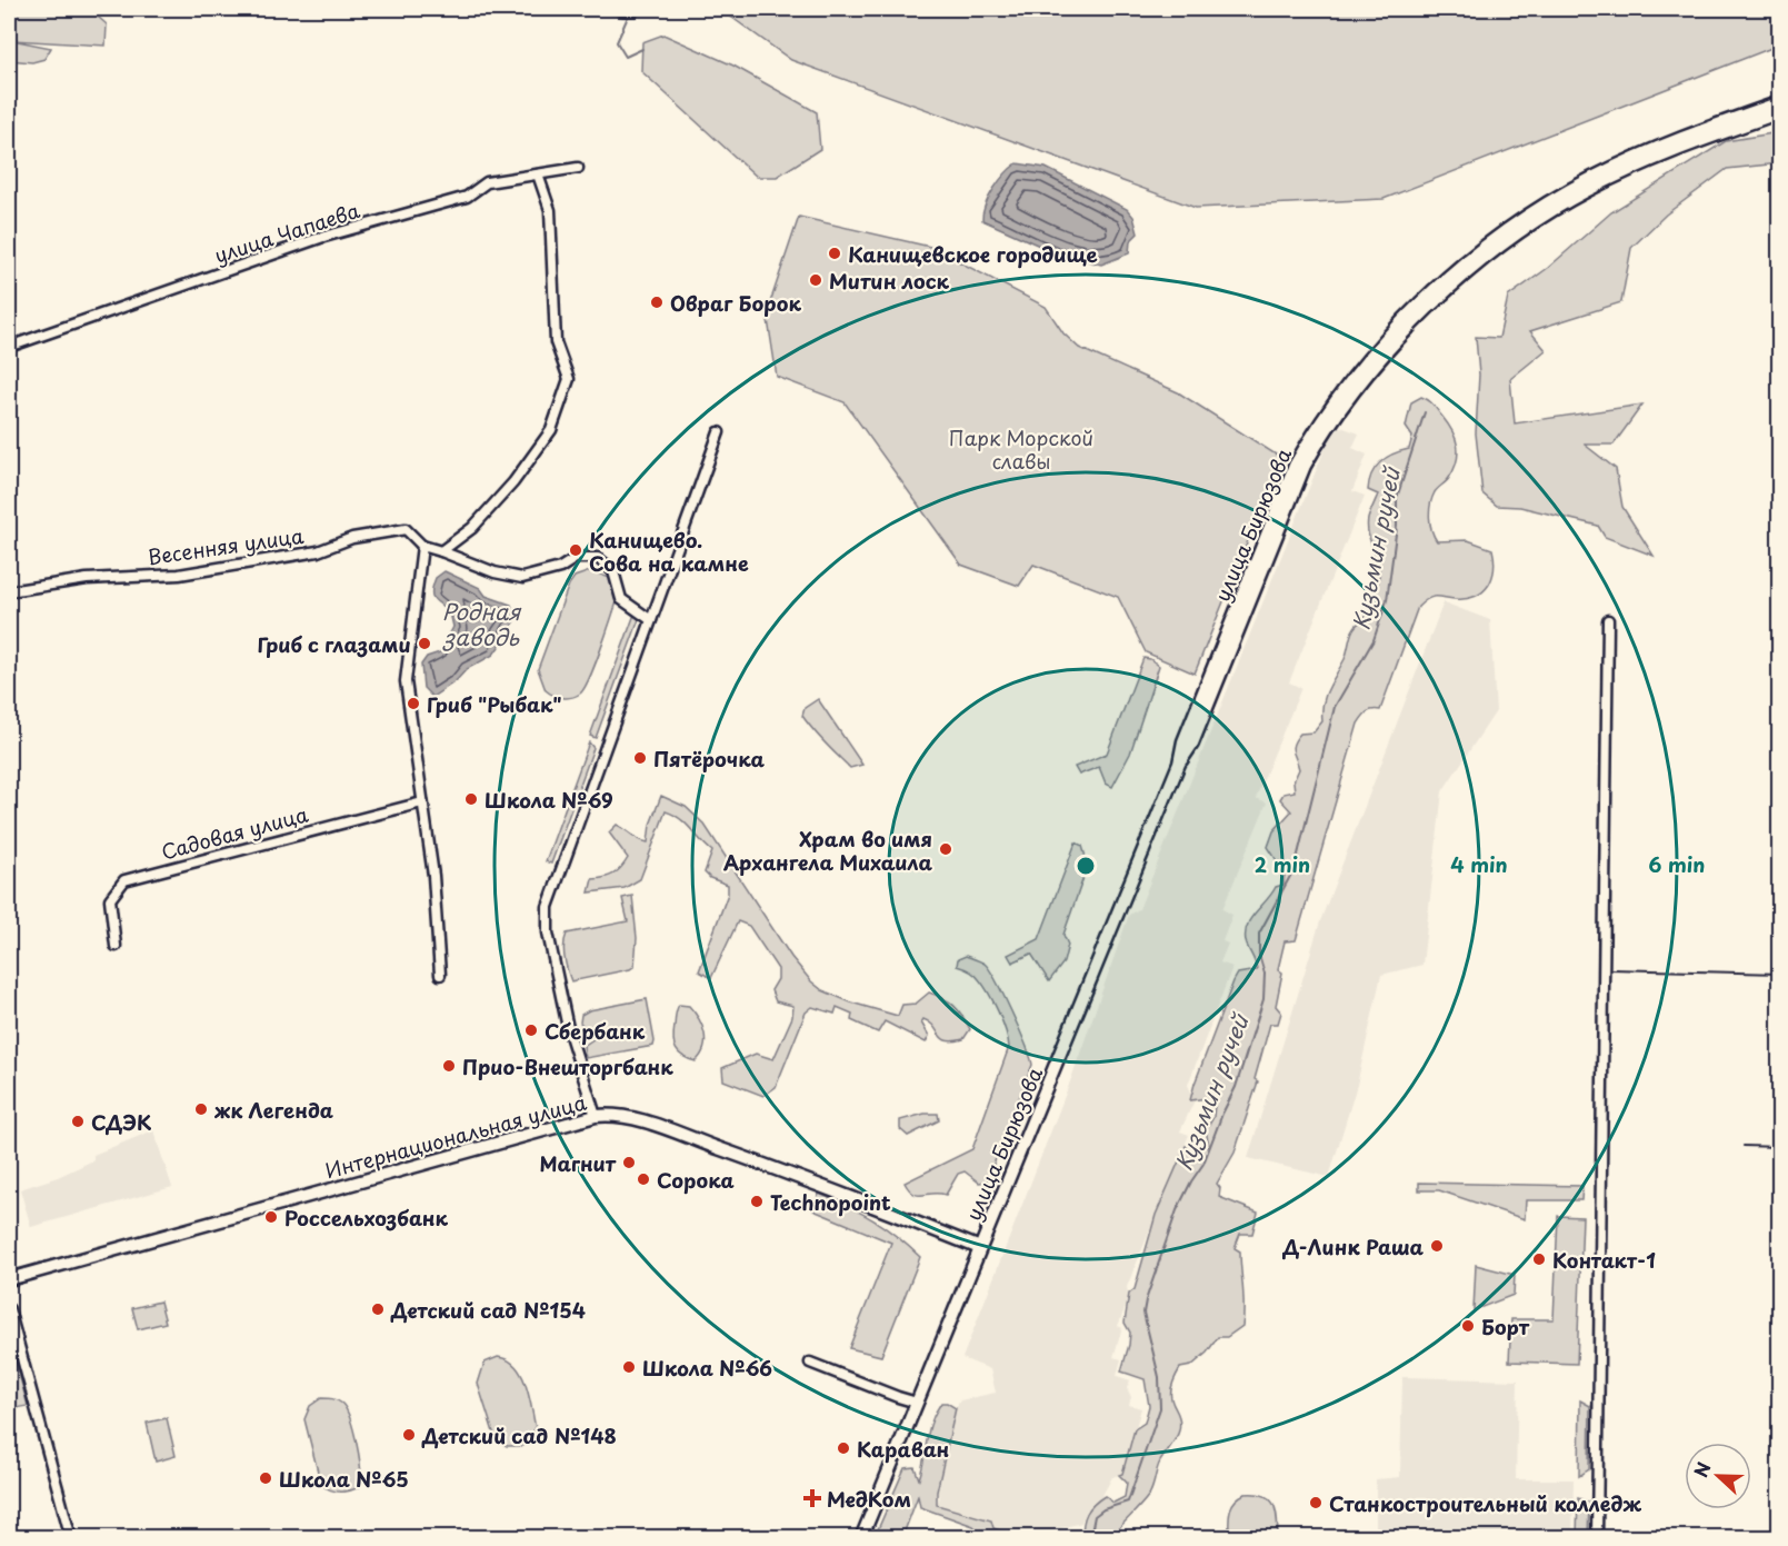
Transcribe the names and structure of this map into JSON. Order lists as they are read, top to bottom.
{
  "streets": {
    "main road": ["улица Бирюзова", "Интернациональная улица"],
    "street": ["улица Чапаева", "Весенняя улица", "Садовая улица"]
  },
  "crossings": [
    ["улица Бирюзова", "Интернациональная улица"]
  ],
  "water": ["Кузьмин ручей", "Родная заводь"],
  "parks": ["Парк Морской славы"],
  "places": {
    "other": [
      "Канищевское городище",
      "Митин лоск",
      "Овраг Борок",
      "Канищево. Сова на камне",
      "Гриб с глазами",
      "Гриб \"Рыбак\"",
      "Пятёрочка",
      "Школа №69",
      "Храм во имя Архангела Михаила",
      "Сбербанк",
      "Прио-Внешторгбанк",
      "жк Легенда",
      "СДЭК",
      "Магнит",
      "Сорока",
      "Technopoint",
      "Россельхозбанк",
      "Д-Линк Раша",
      "Контакт-1",
      "Детский сад №154",
      "Борт",
      "Школа №66",
      "Детский сад №148",
      "Караван",
      "Школа №65",
      "Станкостроительный колледж"
    ],
    "health": ["МедКом"]
  },
  "north": "left",
  "rings": ["2 min", "4 min", "6 min"]
}
